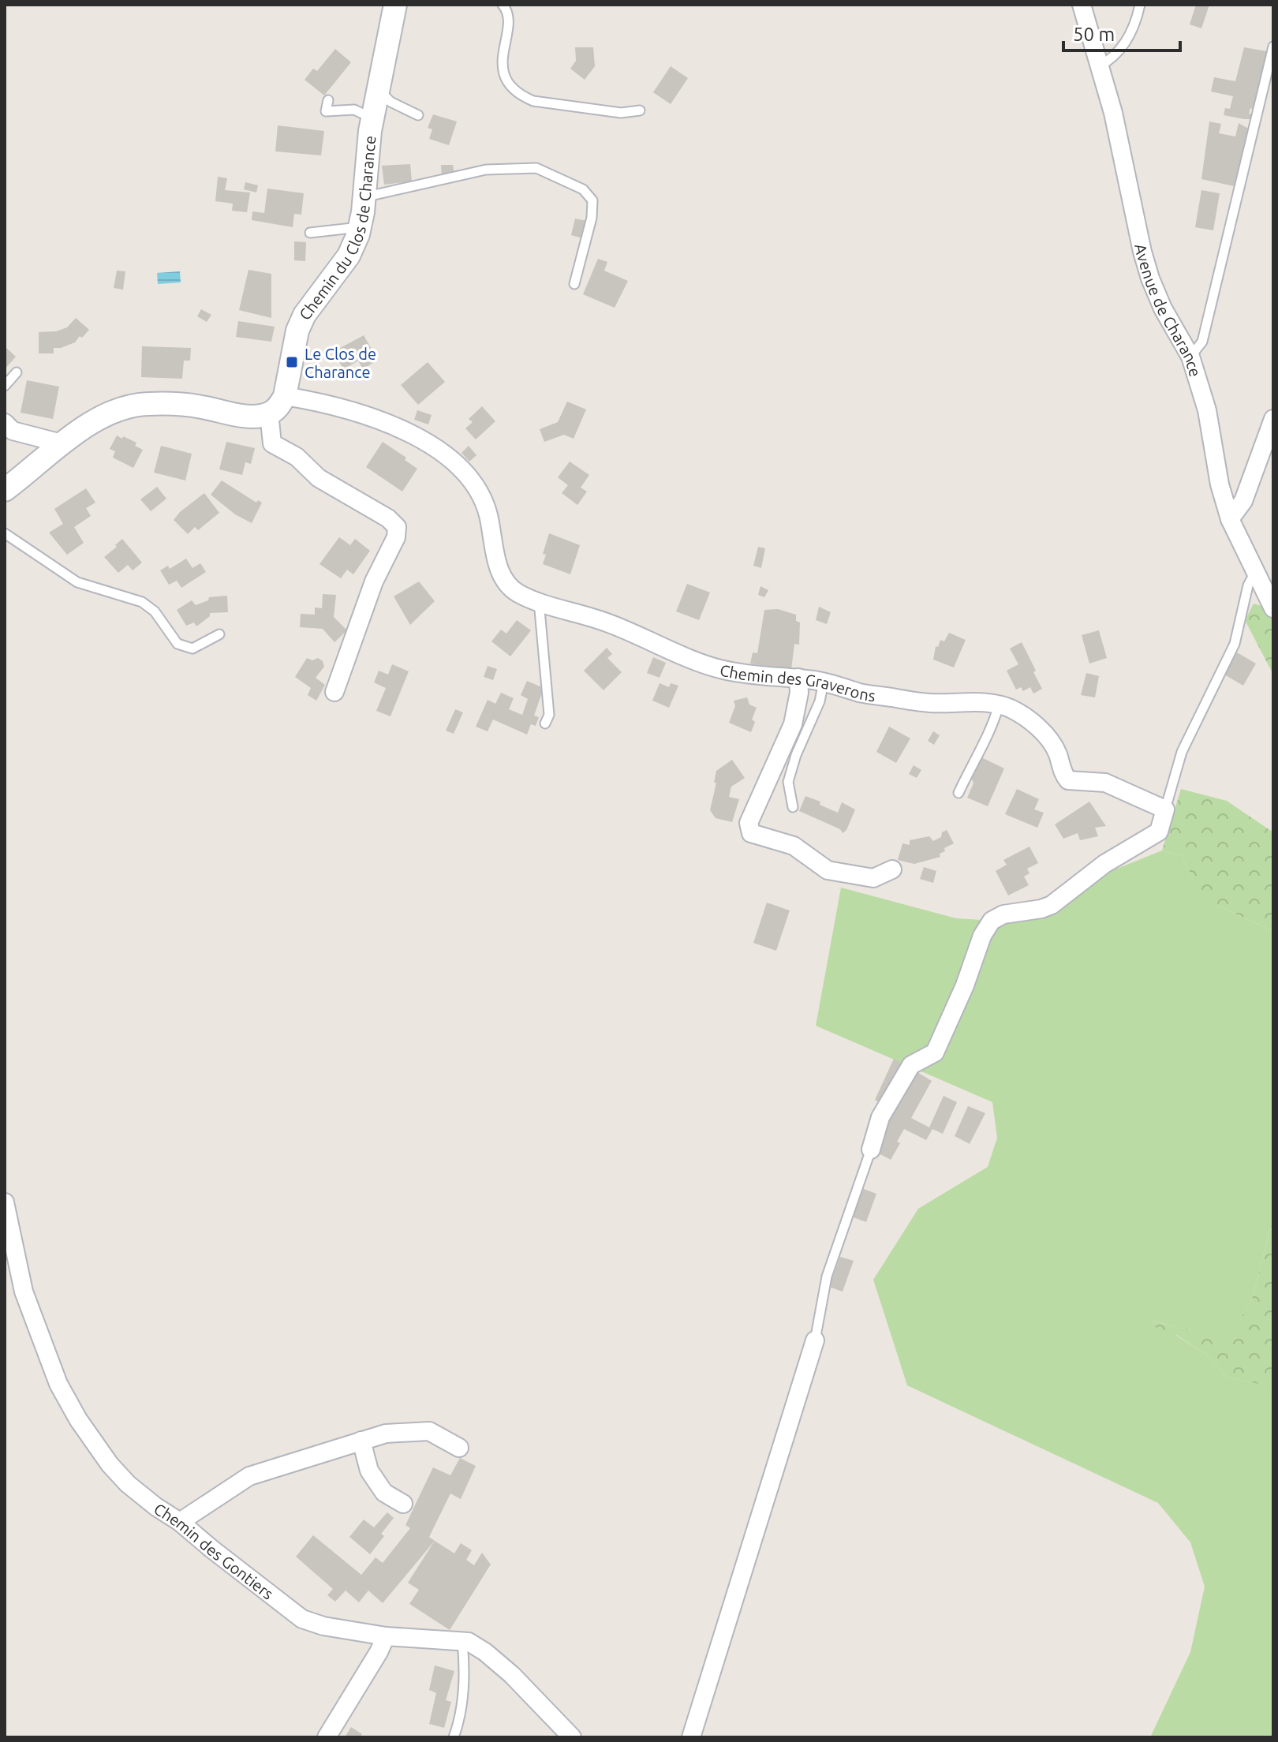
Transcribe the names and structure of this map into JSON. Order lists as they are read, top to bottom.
{
  "streets": {
    "street": [
      "Chemin du Clos de Charance",
      "Avenue de Charance",
      "Chemin des Graverons",
      "Chemin des Gontiers"
    ]
  },
  "crossings": [
    ["Chemin du Clos de Charance", "Chemin des Graverons"]
  ],
  "places": {
    "transit": ["Le Clos de Charance"]
  },
  "scale_bar": "50 m"
}
